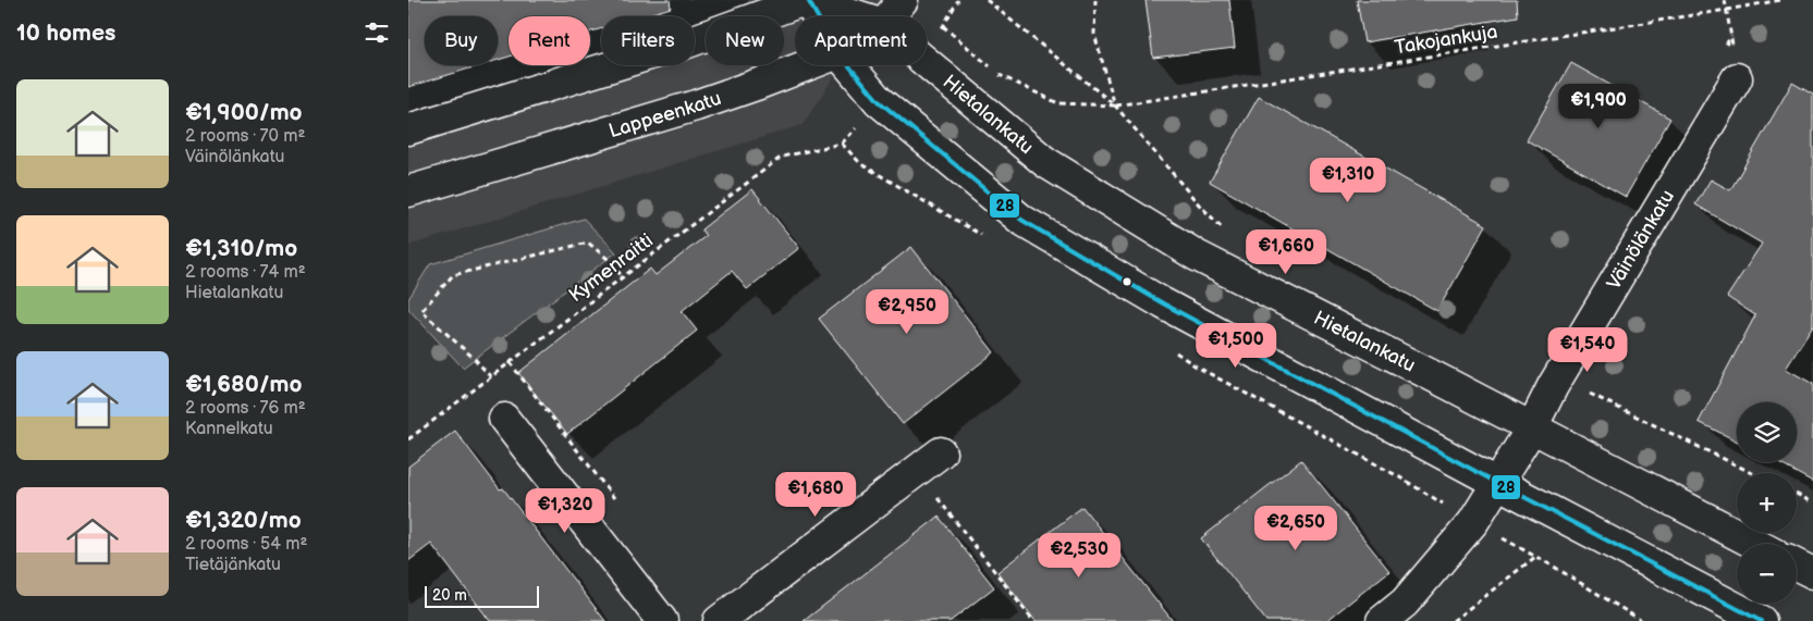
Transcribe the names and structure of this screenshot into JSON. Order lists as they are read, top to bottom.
{
  "streets": {
    "main road": ["Lappeenkatu", "Hietalankatu", "Väinölänkatu"],
    "path": ["Takojankuja", "Kymenraitti"]
  },
  "crossings": [
    ["Hietalankatu", "Väinölänkatu"]
  ],
  "lines": ["transit line 28"],
  "scale_bar": "20 m",
  "page": {
    "heading": "10 homes",
    "chip": [
      "Buy",
      "Rent",
      "Filters",
      "New",
      "Apartment"
    ],
    "list": [
      {
        "name": "€1,900/mo",
        "note": "2 rooms · 70 m² · Väinölänkatu"
      },
      {
        "name": "€1,310/mo",
        "note": "2 rooms · 74 m² · Hietalankatu"
      },
      {
        "name": "€1,680/mo",
        "note": "2 rooms · 76 m² · Kannelkatu"
      },
      {
        "name": "€1,320/mo",
        "note": "2 rooms · 54 m² · Tietäjänkatu"
      }
    ],
    "price": [
      "€1,900",
      "€1,310",
      "€1,660",
      "€2,950",
      "€1,500",
      "€1,540",
      "€1,680",
      "€1,320",
      "€2,650",
      "€2,530"
    ],
    "map_buttons": ["+", "−"],
    "scale": "20 m"
  }
}
